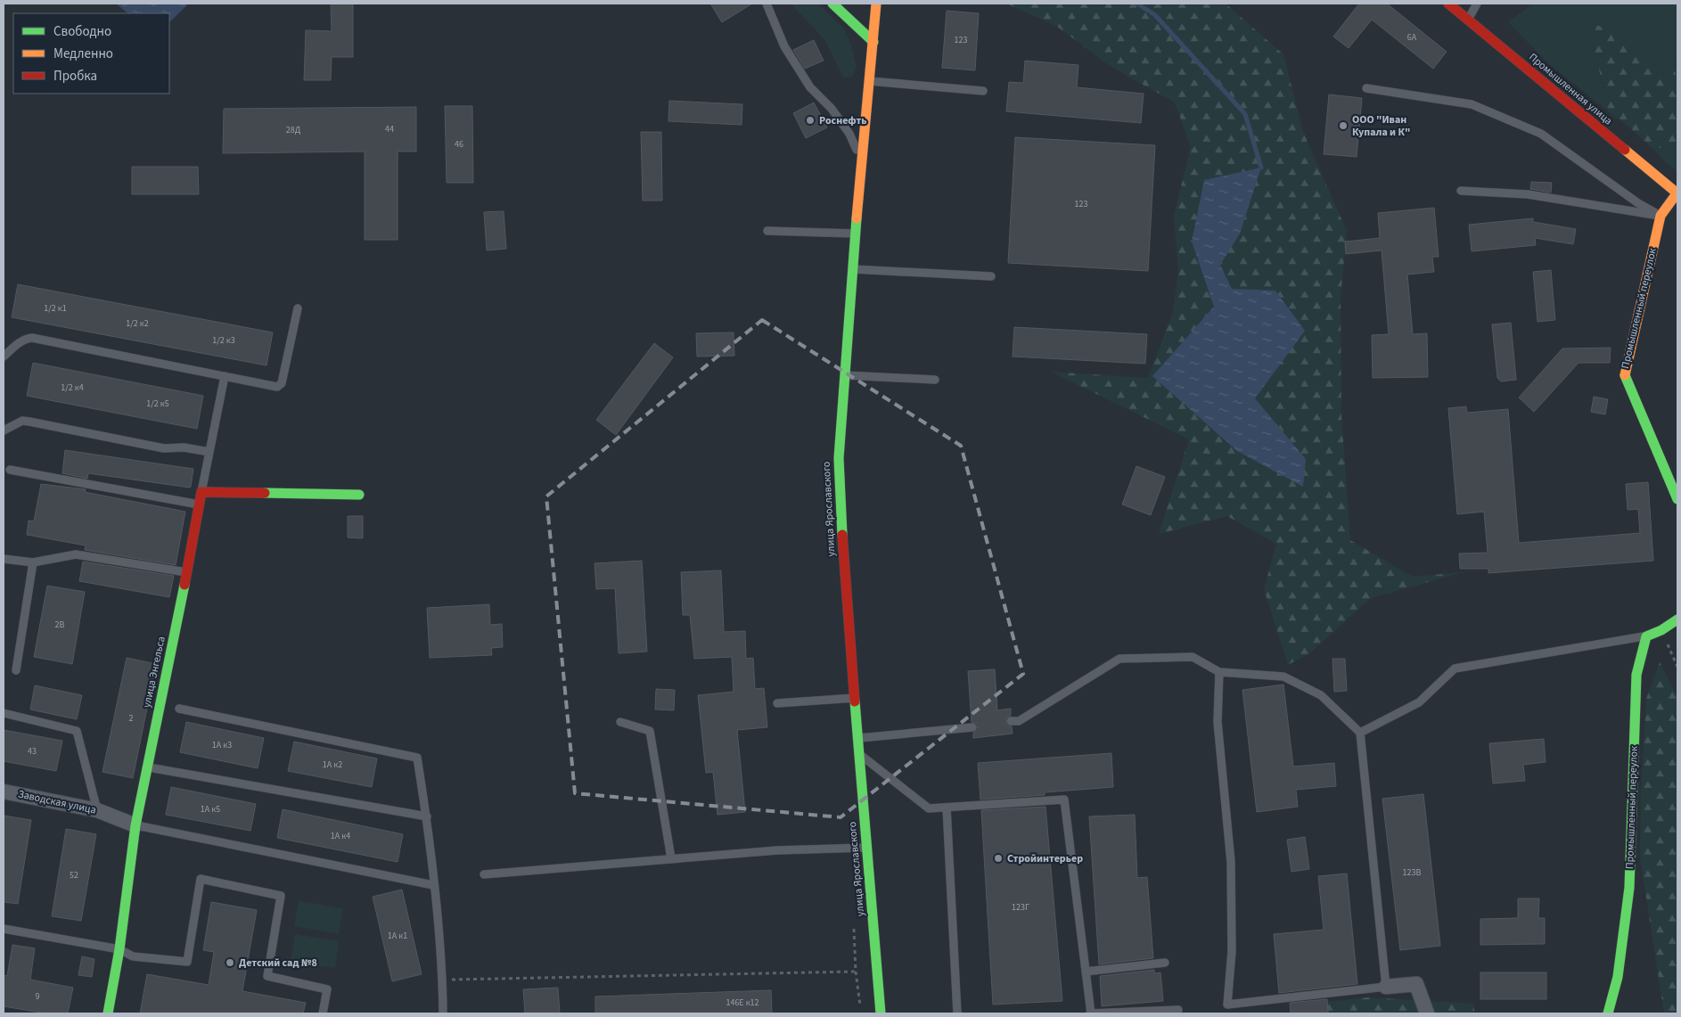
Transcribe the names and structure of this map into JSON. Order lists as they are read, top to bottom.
{
  "streets": {
    "street": [
      "Промышленная улица",
      "Промышленный переулок",
      "улица Ярославского",
      "улица Энгельса",
      "Заводская улица"
    ]
  },
  "crossings": [
    ["Промышленная улица", "Промышленный переулок"],
    ["улица Энгельса", "Заводская улица"]
  ],
  "places": [
    "Роснефть",
    "ООО \"Иван Купала и К\"",
    "Стройинтерьер",
    "Детский сад №8"
  ],
  "house_numbers": [
    "6А",
    "123",
    "44",
    "28Д",
    "46",
    "123",
    "1/2 к1",
    "1/2 к2",
    "1/2 к3",
    "1/2 к4",
    "1/2 к5",
    "2В",
    "2",
    "1А к3",
    "43",
    "1А к2",
    "1А к5",
    "1А к4",
    "123В",
    "52",
    "123Г",
    "1А к1",
    "9",
    "146Е к12"
  ],
  "legend": ["Свободно", "Медленно", "Пробка"]
}
